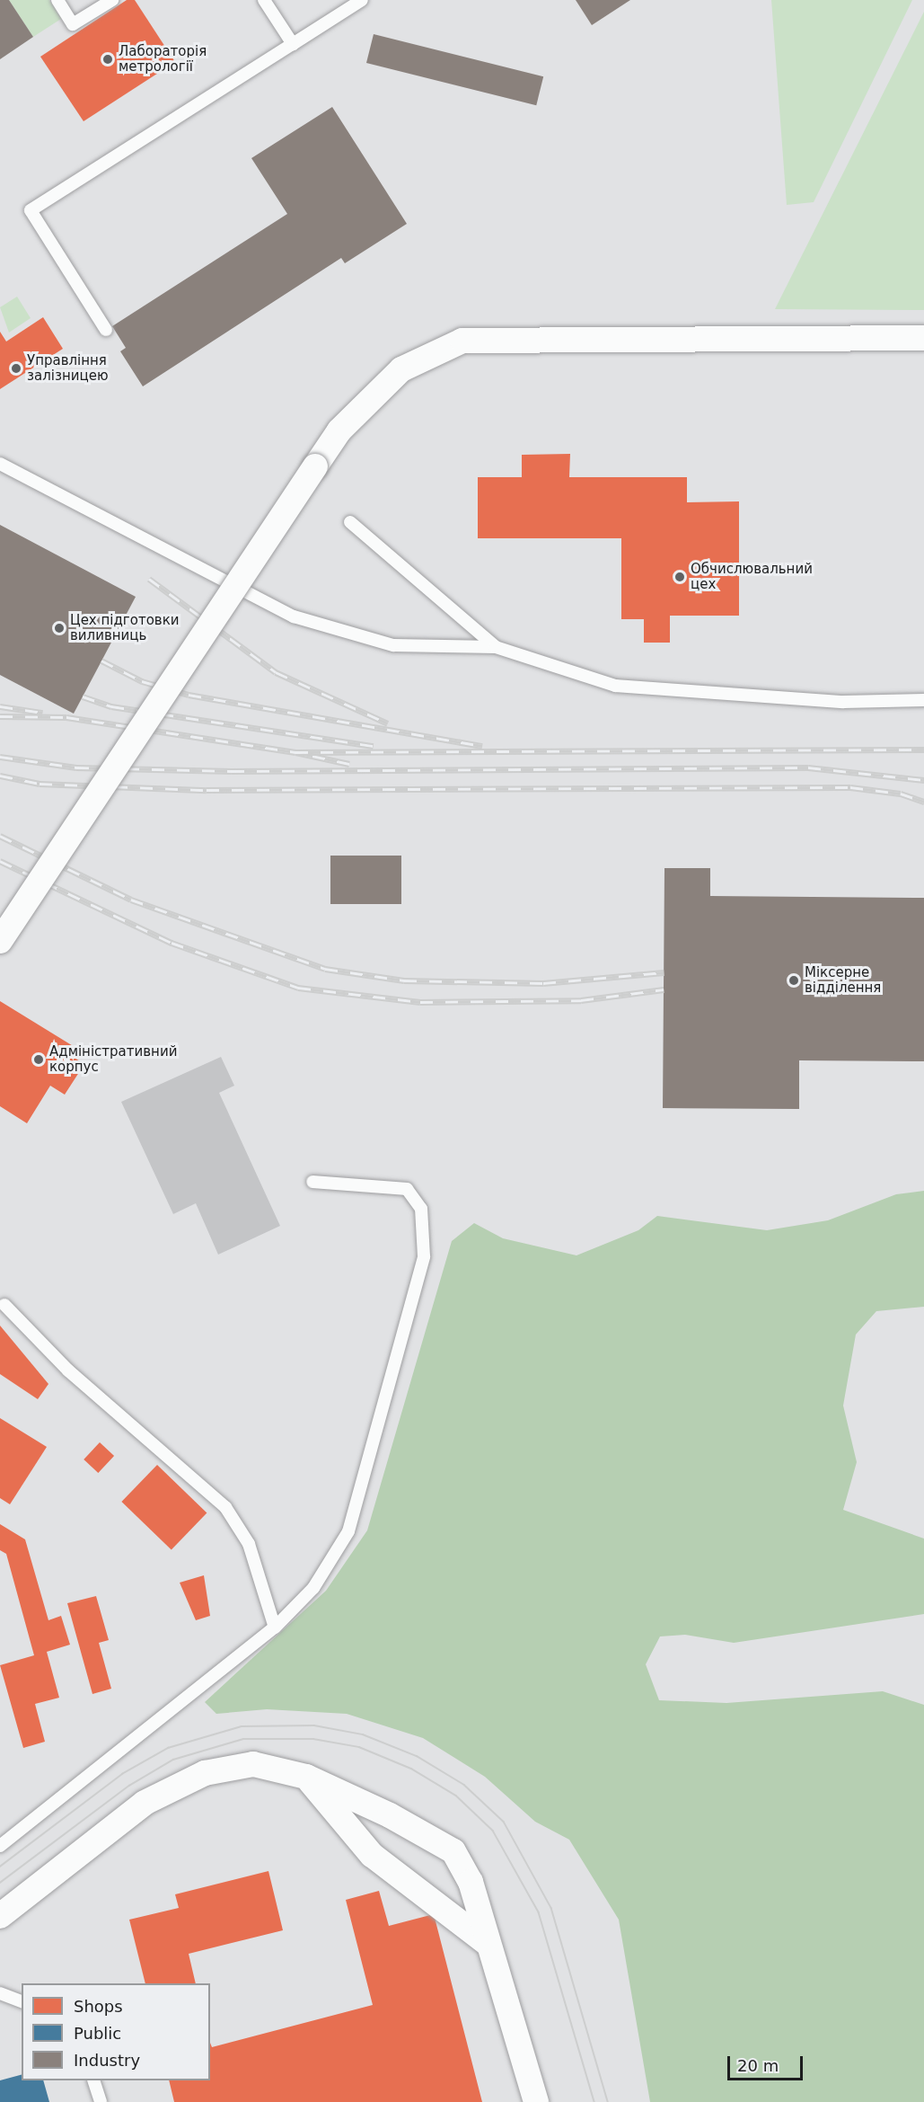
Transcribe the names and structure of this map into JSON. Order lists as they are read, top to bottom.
{
  "places": [
    "Лабораторія метрології",
    "Управління залізницею",
    "Обчислювальний цех",
    "Цех підготовки виливниць",
    "Міксерне відділення",
    "Адміністративний корпус"
  ],
  "legend": ["Shops", "Public", "Industry"],
  "scale_bar": "20 m"
}
